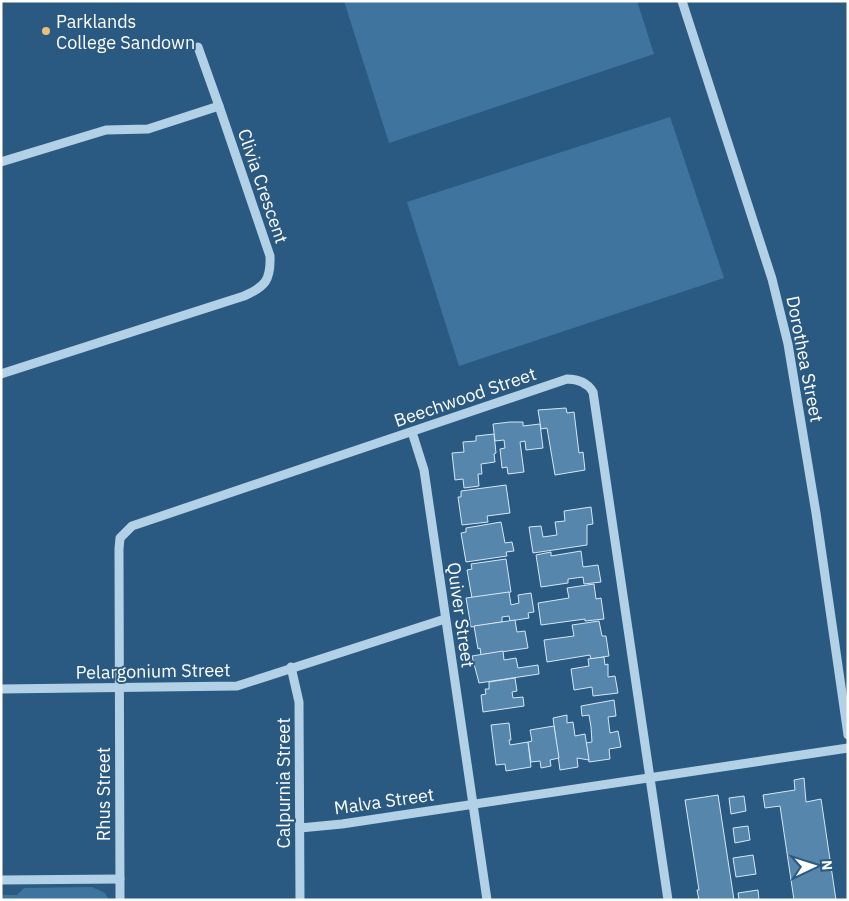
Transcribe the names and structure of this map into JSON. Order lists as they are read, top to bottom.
{
  "streets": {
    "street": [
      "Clivia Crescent",
      "Dorothea Street",
      "Beechwood Street",
      "Quiver Street",
      "Pelargonium Street",
      "Calpurnia Street",
      "Rhus Street",
      "Malva Street"
    ]
  },
  "crossings": [
    ["Beechwood Street", "Quiver Street"],
    ["Beechwood Street", "Pelargonium Street"],
    ["Beechwood Street", "Rhus Street"],
    ["Beechwood Street", "Malva Street"],
    ["Quiver Street", "Pelargonium Street"],
    ["Quiver Street", "Malva Street"],
    ["Pelargonium Street", "Calpurnia Street"],
    ["Pelargonium Street", "Rhus Street"],
    ["Calpurnia Street", "Malva Street"]
  ],
  "places": ["Parklands College Sandown"],
  "north": "right"
}
